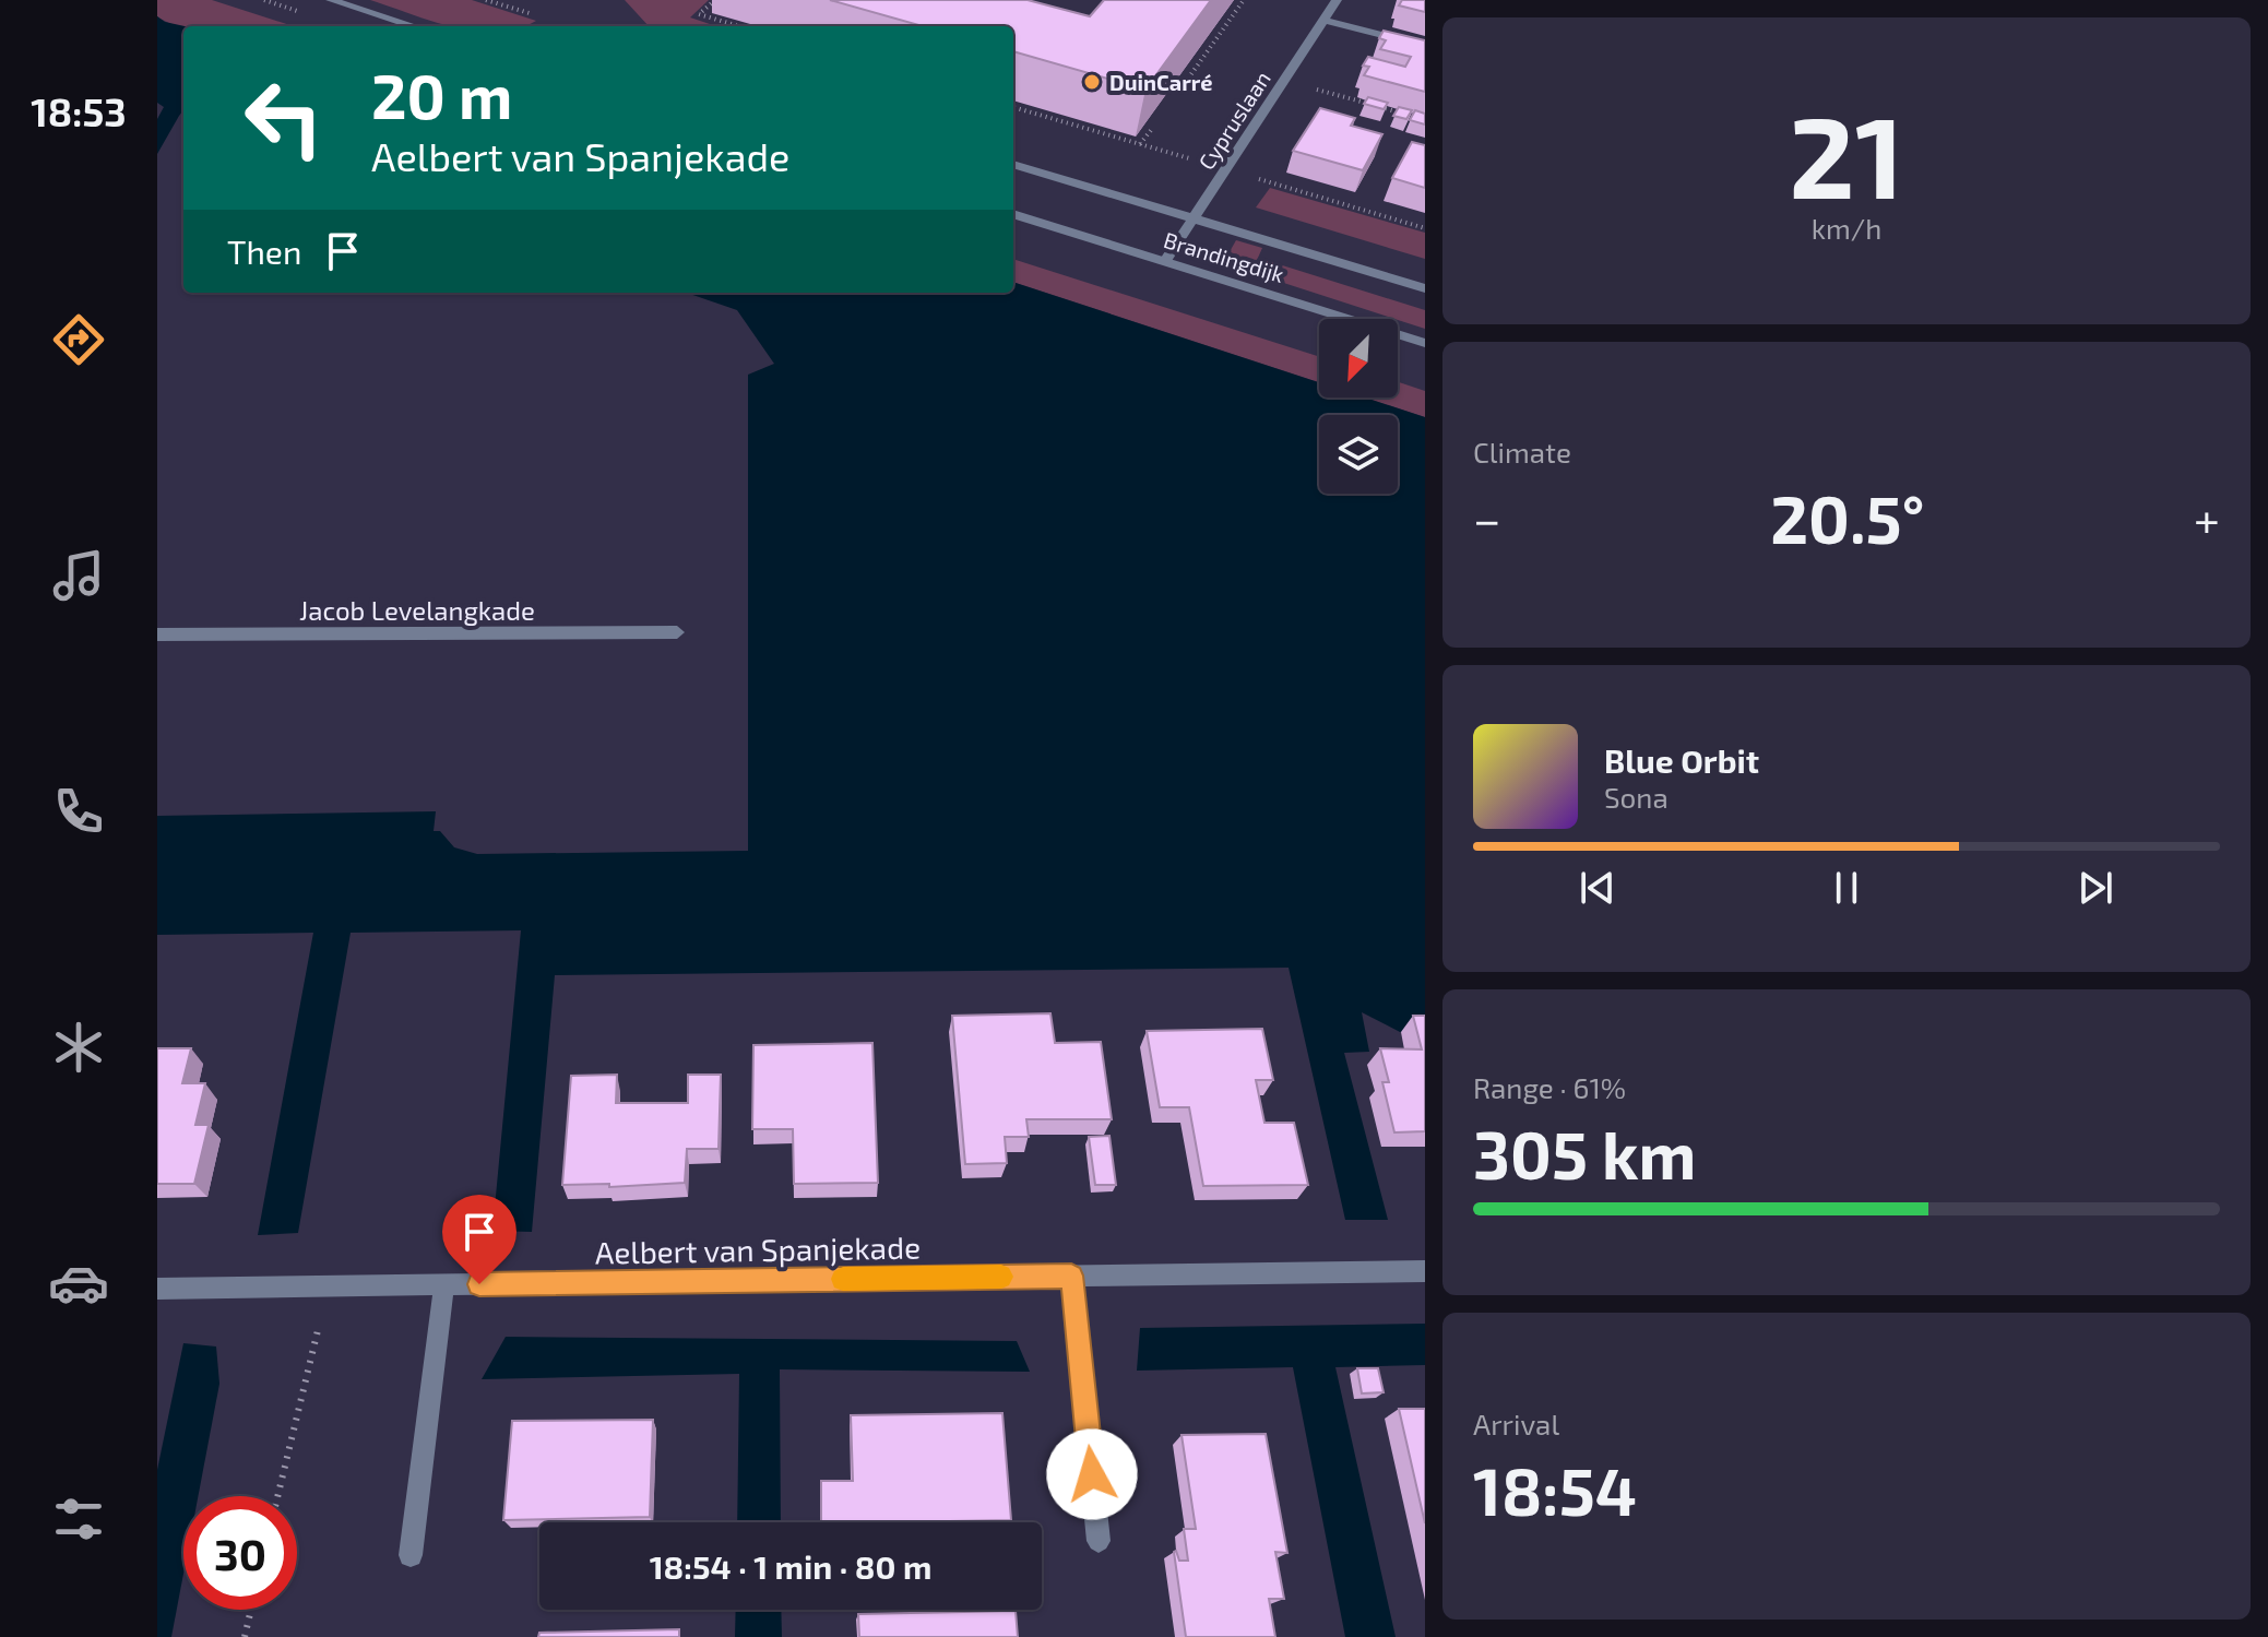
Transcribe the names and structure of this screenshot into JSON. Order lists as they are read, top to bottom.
{
  "streets": {
    "street": [
      "Cypruslaan",
      "Brandingdijk",
      "Jacob Levelangkade",
      "Aelbert van Spanjekade"
    ]
  },
  "crossings": [
    ["Cypruslaan", "Brandingdijk"]
  ],
  "places": ["DuinCarré"],
  "north": "bottom left",
  "page": {
    "tabs": "18:53",
    "tile": [
      ["21", "km/h"],
      "Climate",
      ["Range · 61%", "305 km"],
      ["Arrival", "18:54"]
    ],
    "turn": ["20 m", "Aelbert van Spanjekade"],
    "then": "Then",
    "heat": ["−", "20.5°", "+"],
    "song": ["Blue Orbit", "Sona"],
    "limit": "30",
    "trip": "18:54 · 1 min · 80 m"
  }
}
